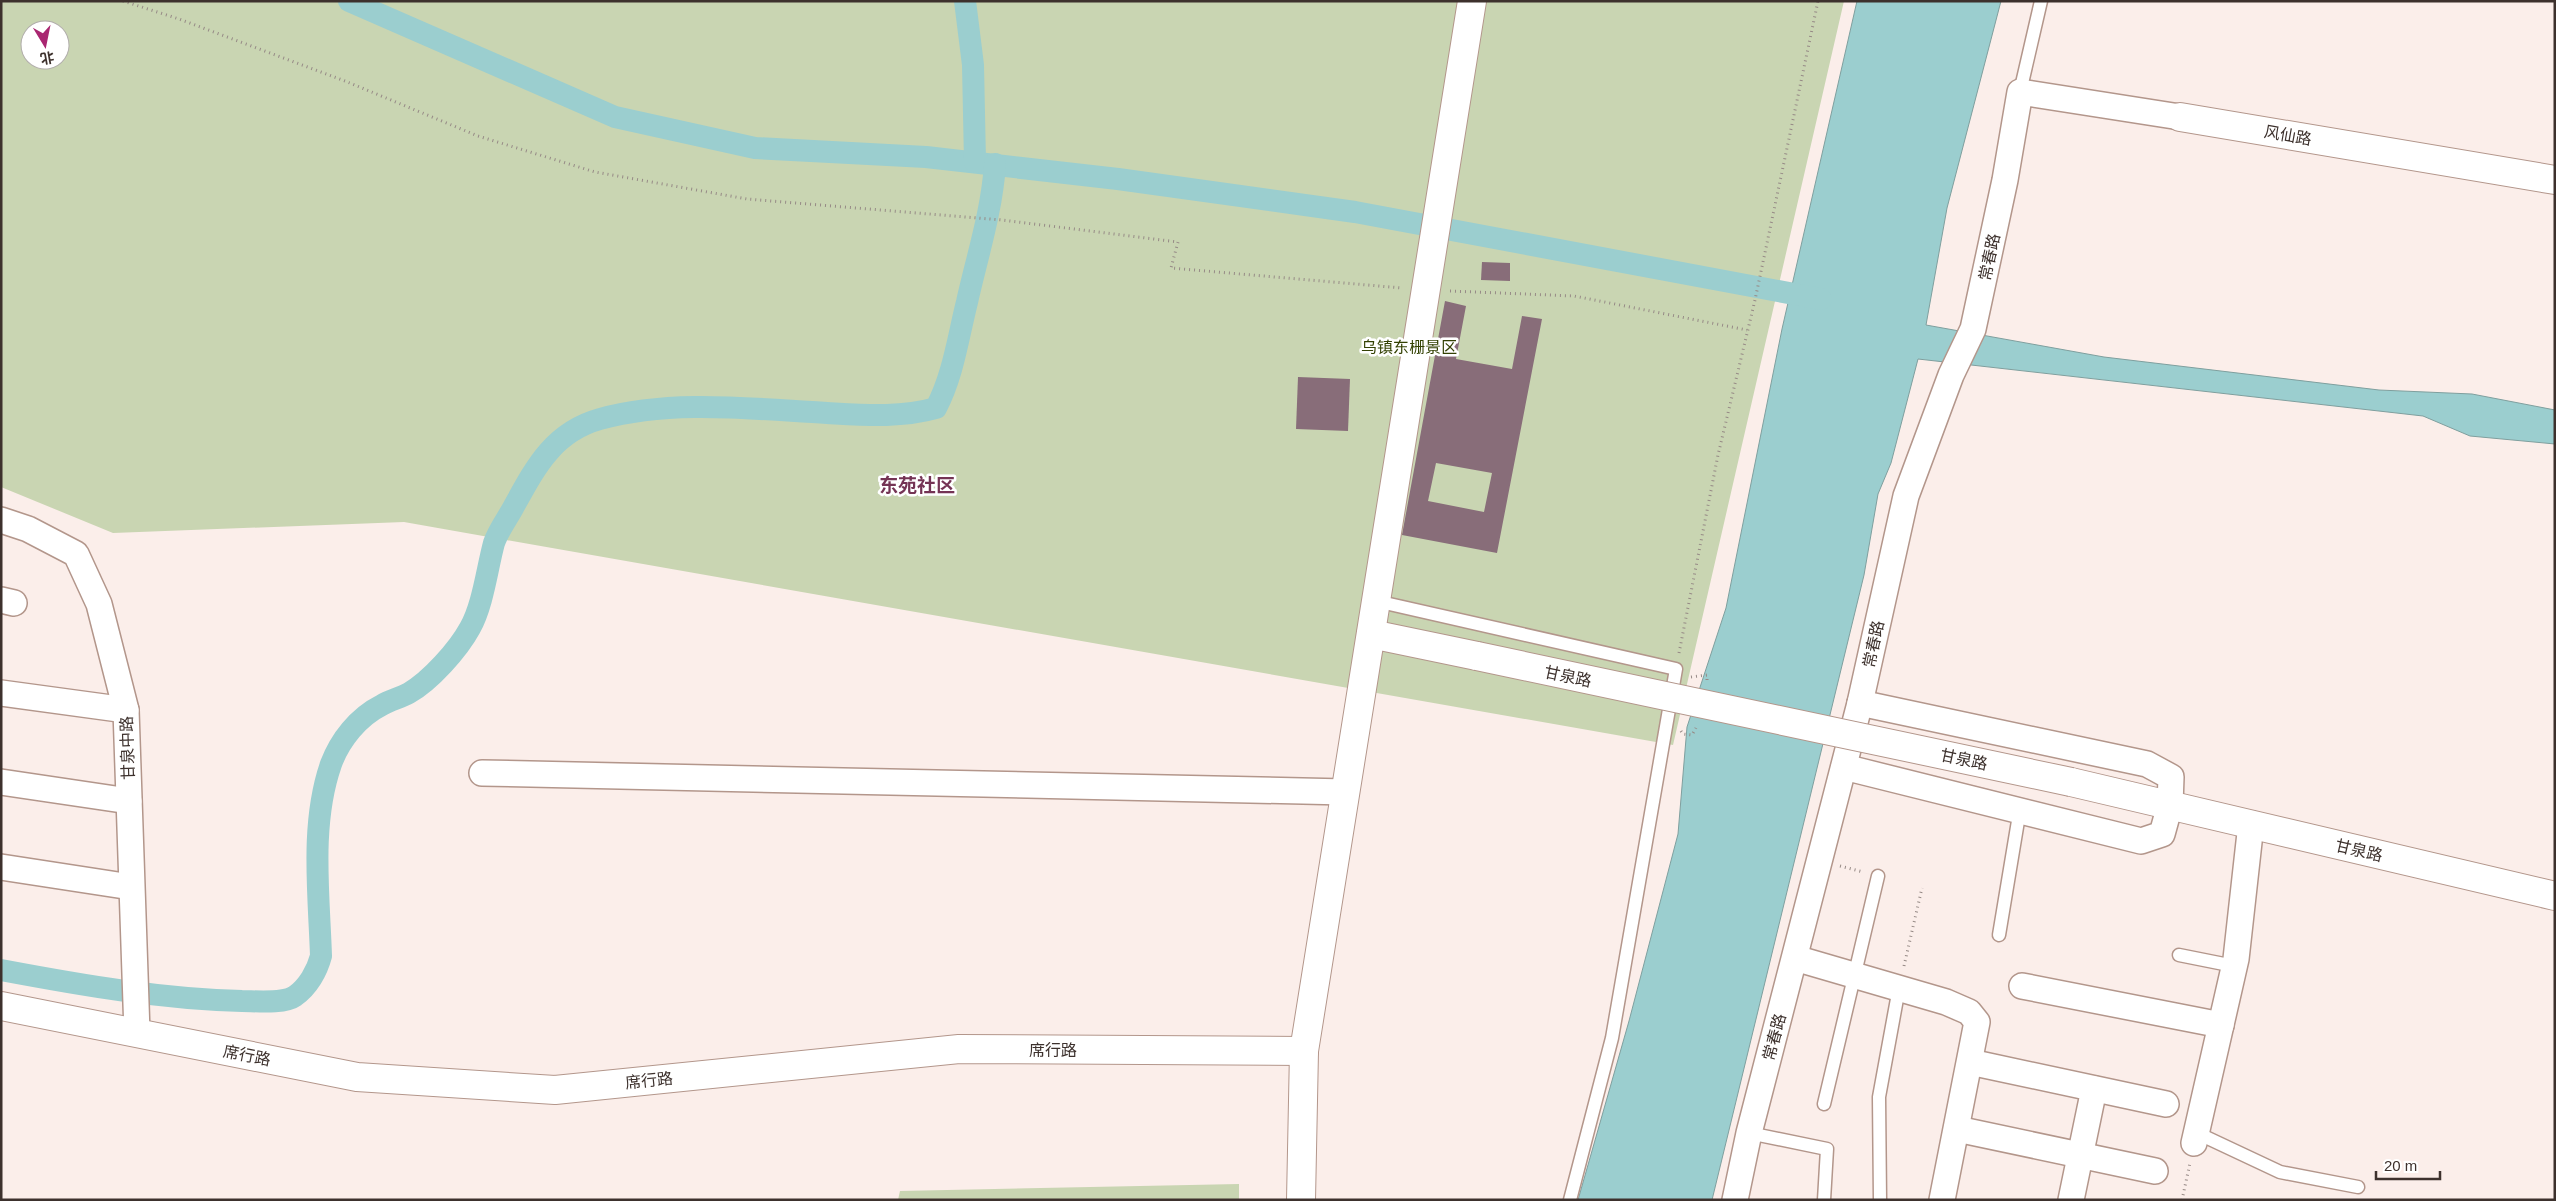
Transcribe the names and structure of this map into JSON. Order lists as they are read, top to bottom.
{
  "streets": {
    "street": [
      "风仙路",
      "常春路",
      "甘泉路",
      "甘泉中路",
      "席行路"
    ]
  },
  "crossings": [
    ["风仙路", "常春路"],
    ["甘泉中路", "席行路"]
  ],
  "districts": ["东苑社区"],
  "parks": ["乌镇东栅景区"],
  "scale_bar": "20 m",
  "north": "bottom"
}
